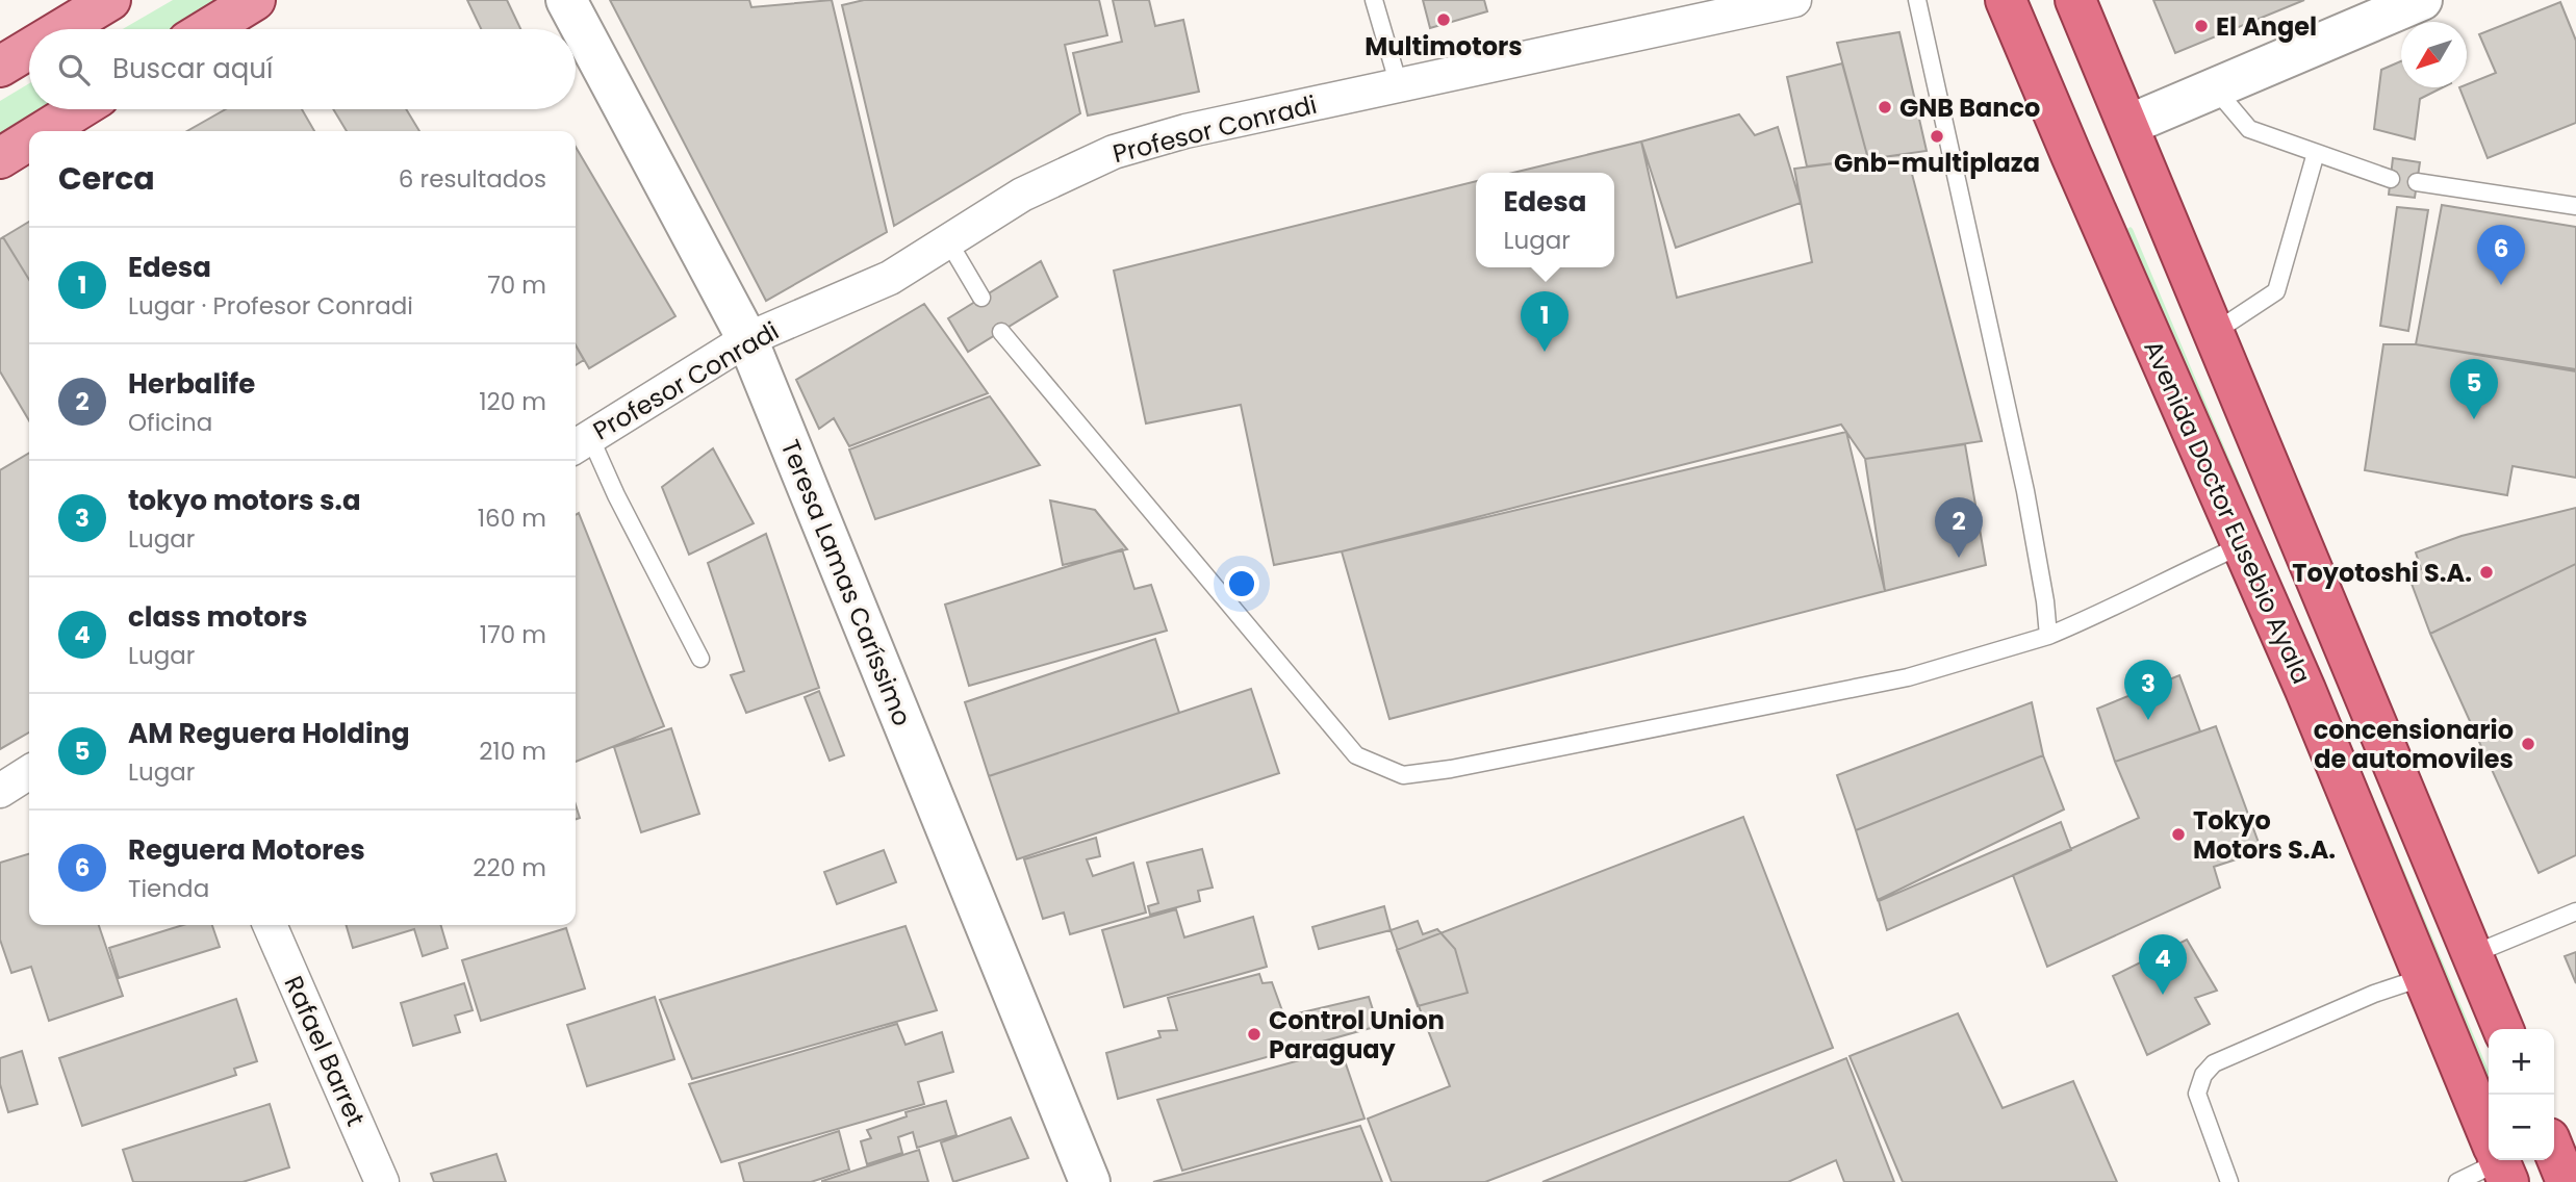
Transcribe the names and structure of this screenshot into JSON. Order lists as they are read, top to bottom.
{
  "streets": {
    "highway": ["Avenida Doctor Eusebio Ayala"],
    "street": ["Profesor Conradi", "Teresa Lamas Caríssimo", "Rafael Barret"]
  },
  "crossings": [
    ["Profesor Conradi", "Teresa Lamas Caríssimo"]
  ],
  "places": [
    "Multimotors",
    "El Angel",
    "GNB Banco",
    "Gnb-multiplaza",
    "Toyotoshi S.A.",
    "concensionario de automoviles",
    "Tokyo Motors S.A.",
    "Control Union Paraguay"
  ],
  "north": "bottom left",
  "page": {
    "search": "Buscar aquí",
    "heading": ["Cerca", "6 resultados"],
    "popup": ["Edesa", "Lugar"],
    "pins": [
      "6",
      "1",
      "5",
      "2",
      "3",
      "4"
    ],
    "list": [
      {
        "mark": "1",
        "name": "Edesa",
        "note": "Lugar · Profesor Conradi",
        "value": "70 m"
      },
      {
        "mark": "2",
        "name": "Herbalife",
        "note": "Oficina",
        "value": "120 m"
      },
      {
        "mark": "3",
        "name": "tokyo motors s.a",
        "note": "Lugar",
        "value": "160 m"
      },
      {
        "mark": "4",
        "name": "class motors",
        "note": "Lugar",
        "value": "170 m"
      },
      {
        "mark": "5",
        "name": "AM Reguera Holding",
        "note": "Lugar",
        "value": "210 m"
      },
      {
        "mark": "6",
        "name": "Reguera Motores",
        "note": "Tienda",
        "value": "220 m"
      }
    ],
    "map_buttons": ["+", "−"]
  }
}
